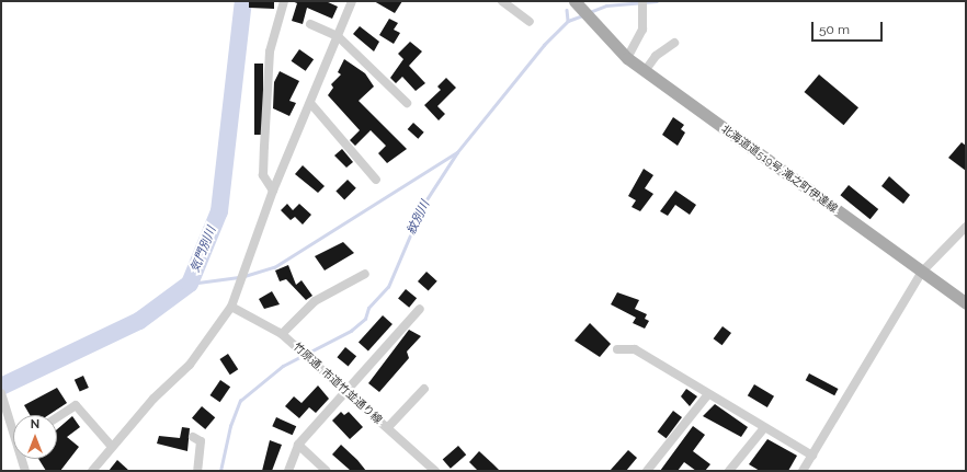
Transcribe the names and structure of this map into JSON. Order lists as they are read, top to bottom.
{
  "streets": {
    "main road": ["北海道道519号 滝之町伊達線"],
    "street": ["竹原通, 市道竹並通り線"]
  },
  "water": ["紋別川", "気門別川"],
  "scale_bar": "50 m",
  "north": "top"
}
